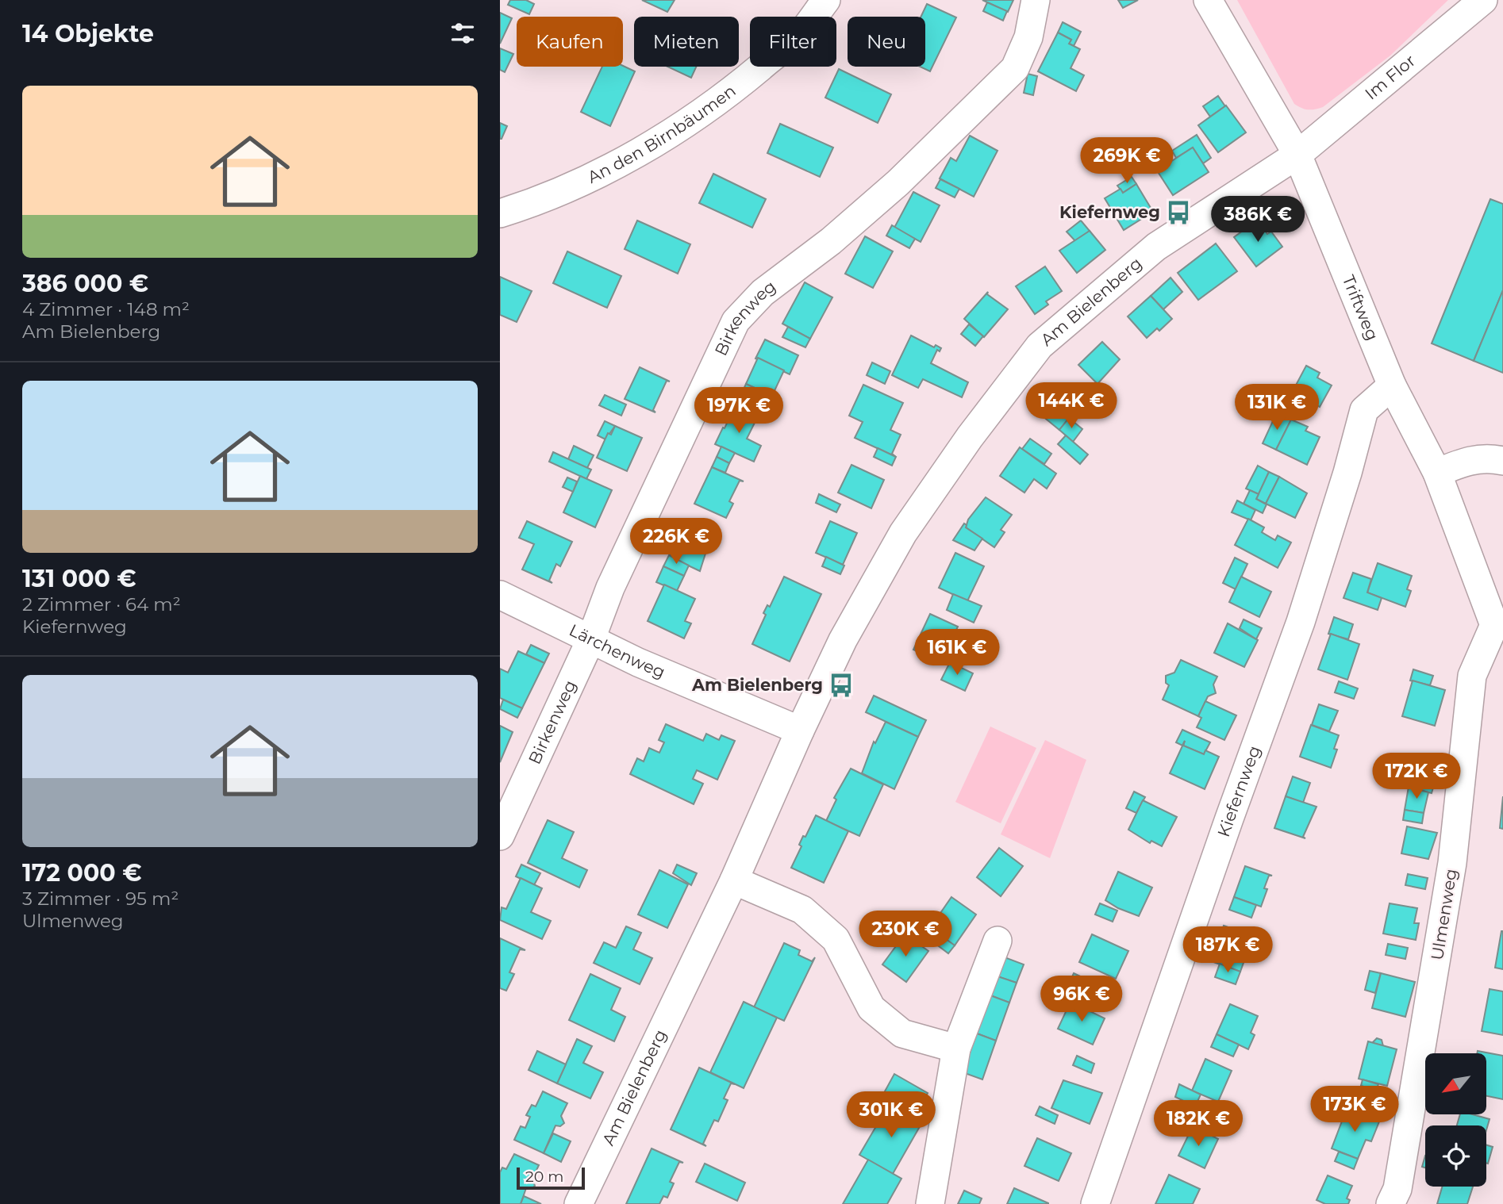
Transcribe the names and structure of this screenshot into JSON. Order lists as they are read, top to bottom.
{
  "streets": {
    "street": [
      "Im Flor",
      "An den Birnbäumen",
      "Am Bielenberg",
      "Triftweg",
      "Birkenweg",
      "Lärchenweg",
      "Kiefernweg",
      "Ulmenweg"
    ]
  },
  "crossings": [
    ["Im Flor", "Am Bielenberg"],
    ["Im Flor", "Triftweg"],
    ["Am Bielenberg", "Triftweg"],
    ["Am Bielenberg", "Lärchenweg"],
    ["Triftweg", "Kiefernweg"],
    ["Triftweg", "Ulmenweg"],
    ["Birkenweg", "Lärchenweg"]
  ],
  "places": {
    "bus stop": ["Kiefernweg", "Am Bielenberg"]
  },
  "scale_bar": "20 m",
  "north": "bottom left",
  "page": {
    "heading": "14 Objekte",
    "chip": [
      "Kaufen",
      "Mieten",
      "Filter",
      "Neu"
    ],
    "list": [
      {
        "name": "386 000 €",
        "note": "4 Zimmer · 148 m² · Am Bielenberg"
      },
      {
        "name": "131 000 €",
        "note": "2 Zimmer · 64 m² · Kiefernweg"
      },
      {
        "name": "172 000 €",
        "note": "3 Zimmer · 95 m² · Ulmenweg"
      }
    ],
    "price": [
      "269K €",
      "386K €",
      "144K €",
      "131K €",
      "197K €",
      "226K €",
      "161K €",
      "172K €",
      "230K €",
      "187K €",
      "96K €",
      "173K €",
      "301K €",
      "182K €"
    ],
    "scale": "20 m"
  }
}
